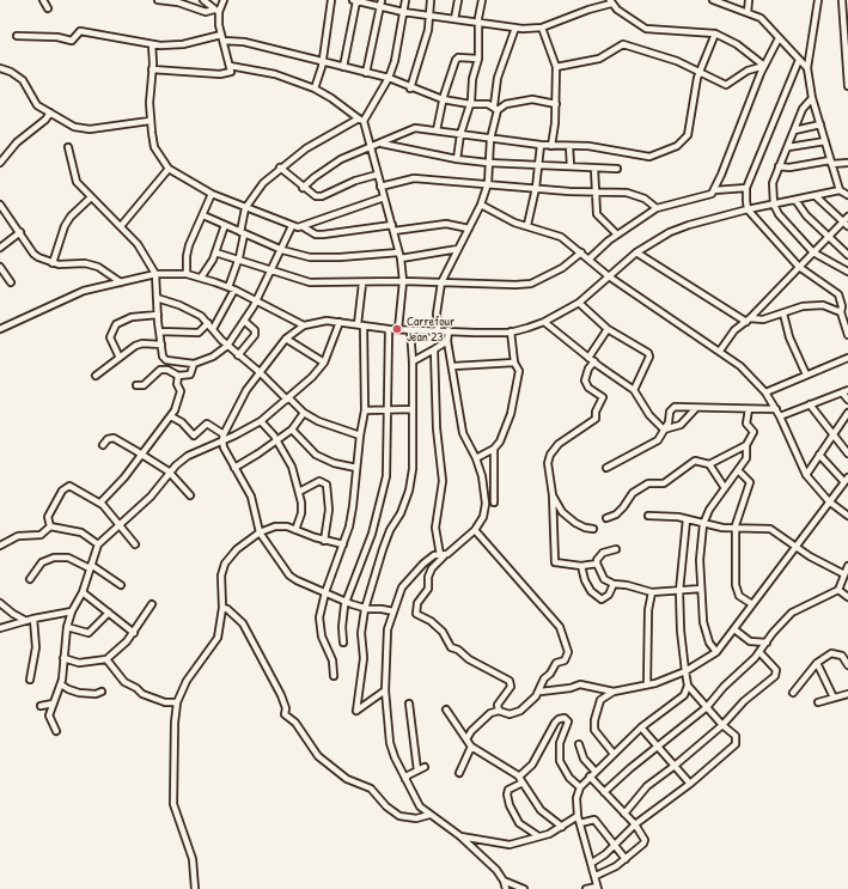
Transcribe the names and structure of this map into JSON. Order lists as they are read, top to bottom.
{
  "places": ["Carrefour Jean 23"]
}
